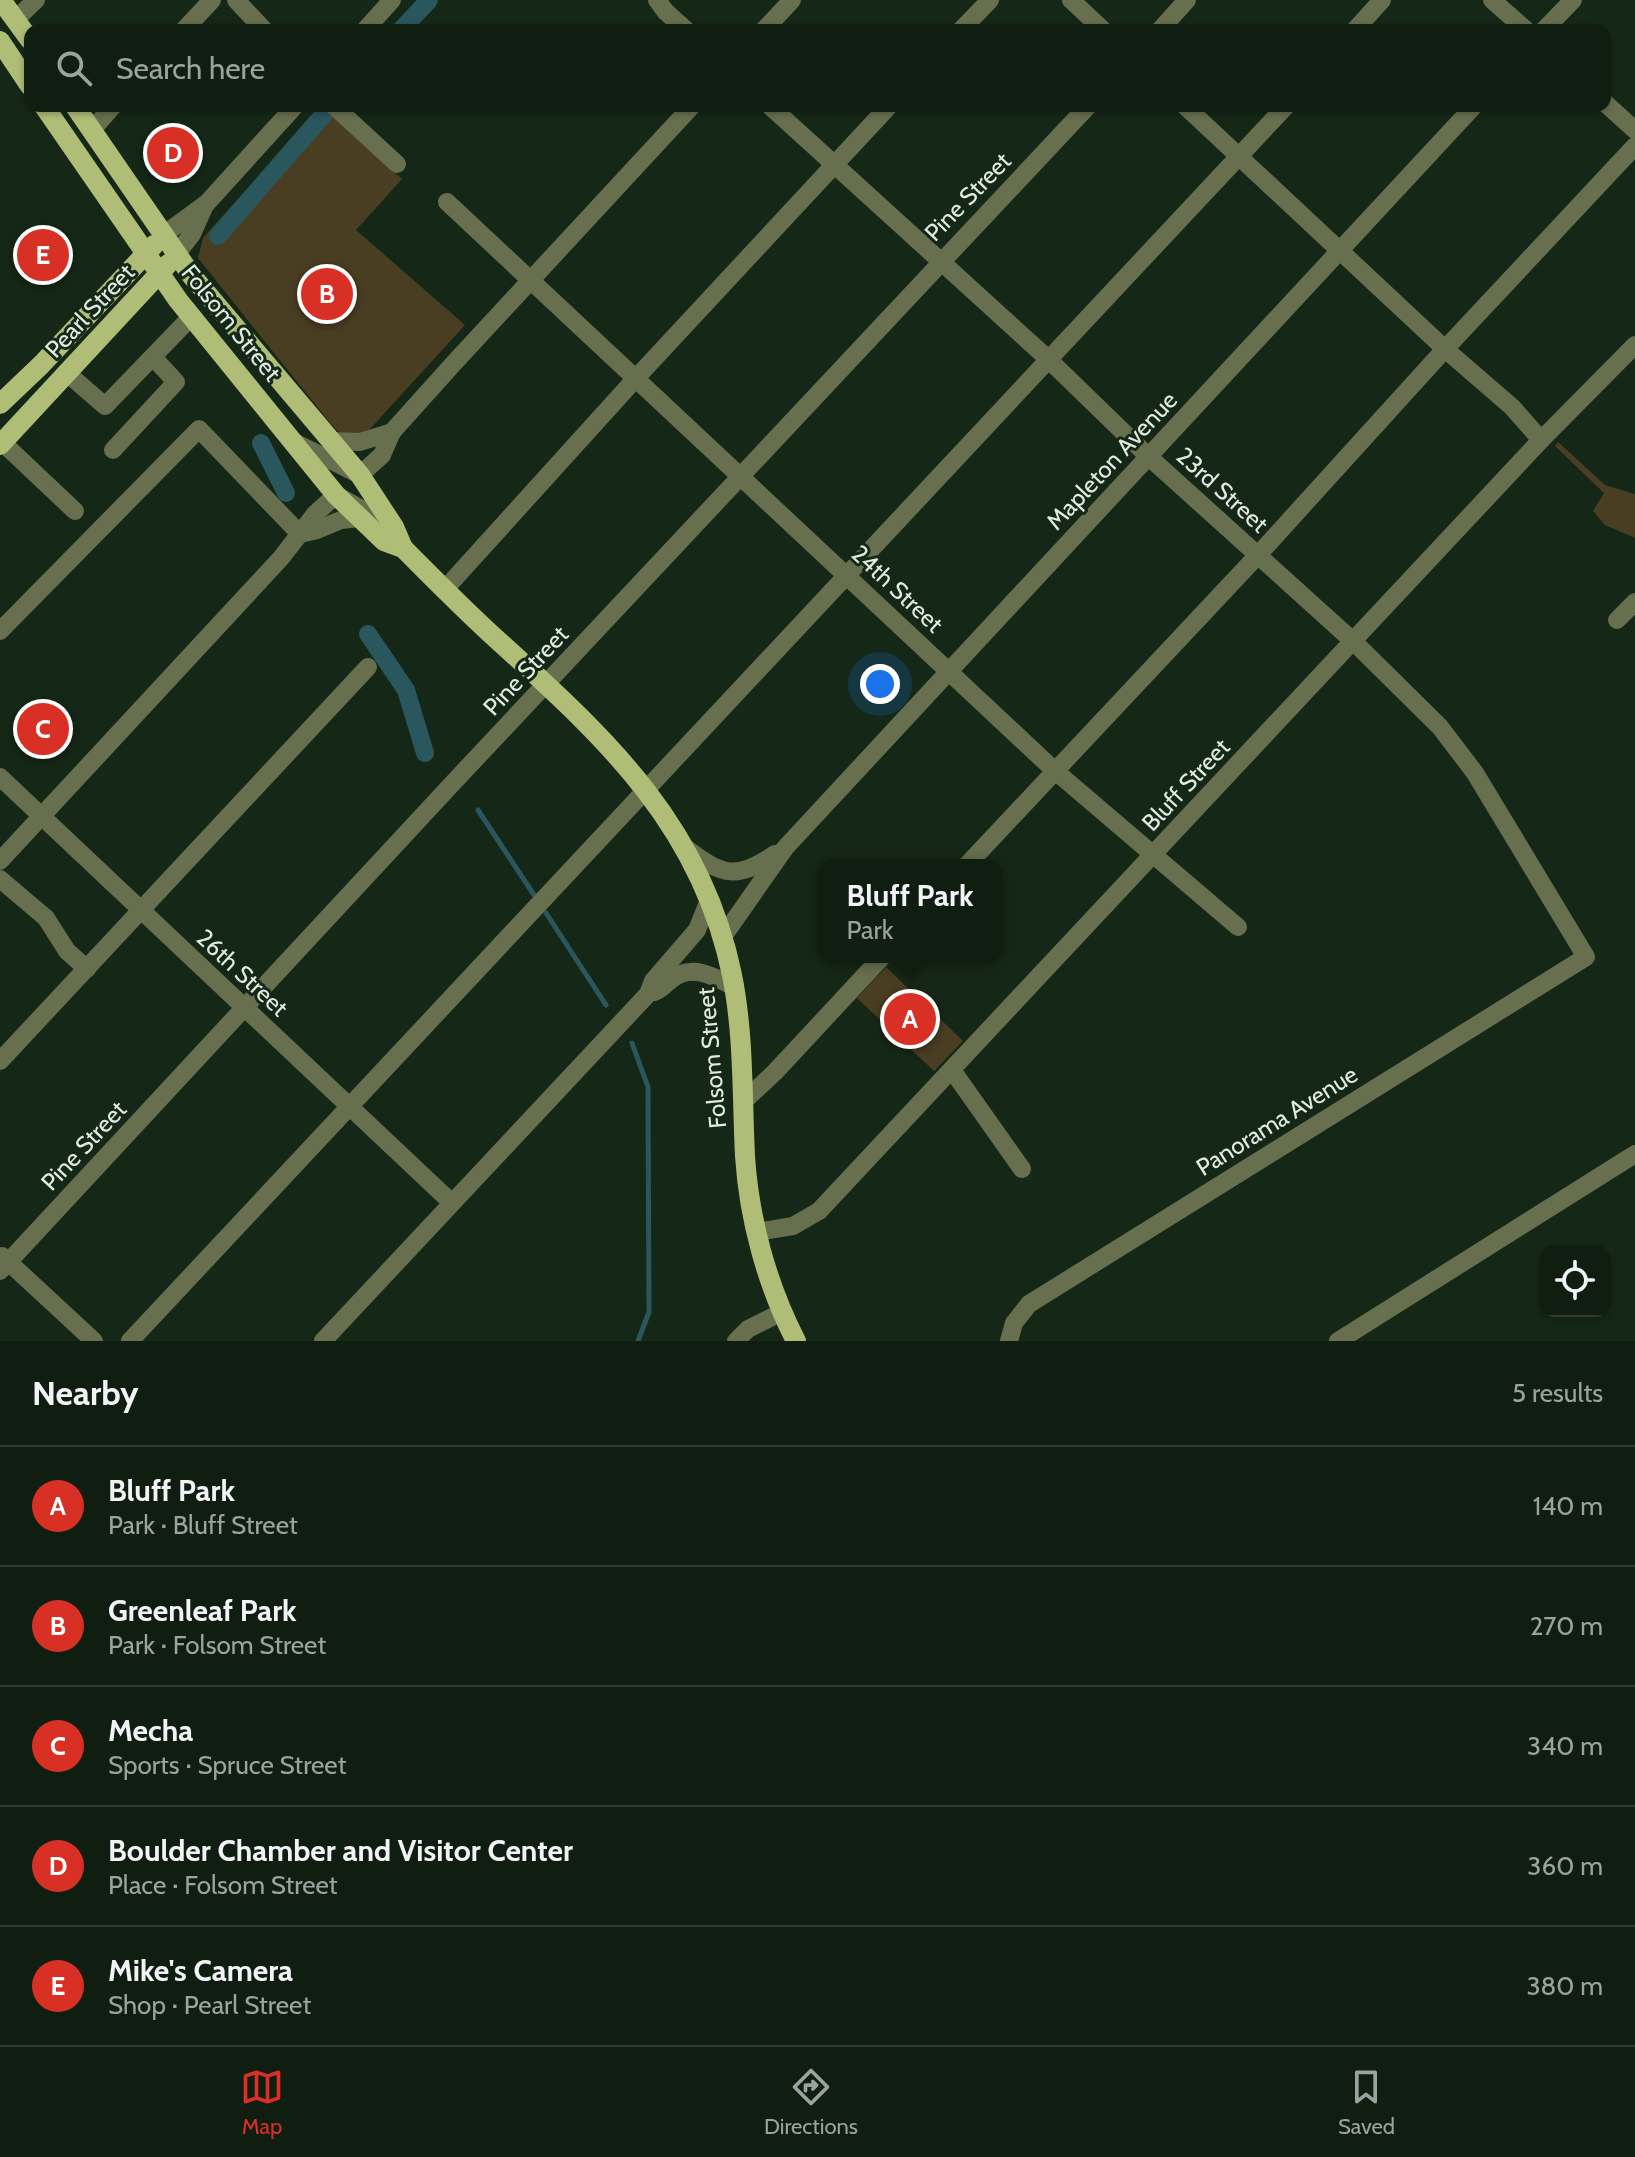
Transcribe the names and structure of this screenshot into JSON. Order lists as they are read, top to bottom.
{
  "streets": {
    "main road": ["Pearl Street", "Folsom Street"],
    "street": [
      "Pine Street",
      "Mapleton Avenue",
      "23rd Street",
      "24th Street",
      "Bluff Street",
      "26th Street",
      "Panorama Avenue"
    ]
  },
  "crossings": [
    ["Pine Street", "Folsom Street"],
    ["Pine Street", "23rd Street"],
    ["Pine Street", "24th Street"],
    ["Pine Street", "26th Street"],
    ["Pearl Street", "Folsom Street"],
    ["Folsom Street", "Mapleton Avenue"],
    ["Folsom Street", "Bluff Street"],
    ["Mapleton Avenue", "23rd Street"],
    ["Mapleton Avenue", "24th Street"],
    ["23rd Street", "Bluff Street"],
    ["23rd Street", "Panorama Avenue"],
    ["24th Street", "Bluff Street"]
  ],
  "page": {
    "search": "Search here",
    "pins": [
      "D",
      "E",
      "B",
      "C",
      "A"
    ],
    "popup": ["Bluff Park", "Park"],
    "heading": ["Nearby", "5 results"],
    "list": [
      {
        "mark": "A",
        "name": "Bluff Park",
        "note": "Park · Bluff Street",
        "value": "140 m"
      },
      {
        "mark": "B",
        "name": "Greenleaf Park",
        "note": "Park · Folsom Street",
        "value": "270 m"
      },
      {
        "mark": "C",
        "name": "Mecha",
        "note": "Sports · Spruce Street",
        "value": "340 m"
      },
      {
        "mark": "D",
        "name": "Boulder Chamber and Visitor Center",
        "note": "Place · Folsom Street",
        "value": "360 m"
      },
      {
        "mark": "E",
        "name": "Mike's Camera",
        "note": "Shop · Pearl Street",
        "value": "380 m"
      }
    ],
    "nav": ["Map", "Directions", "Saved"]
  }
}
